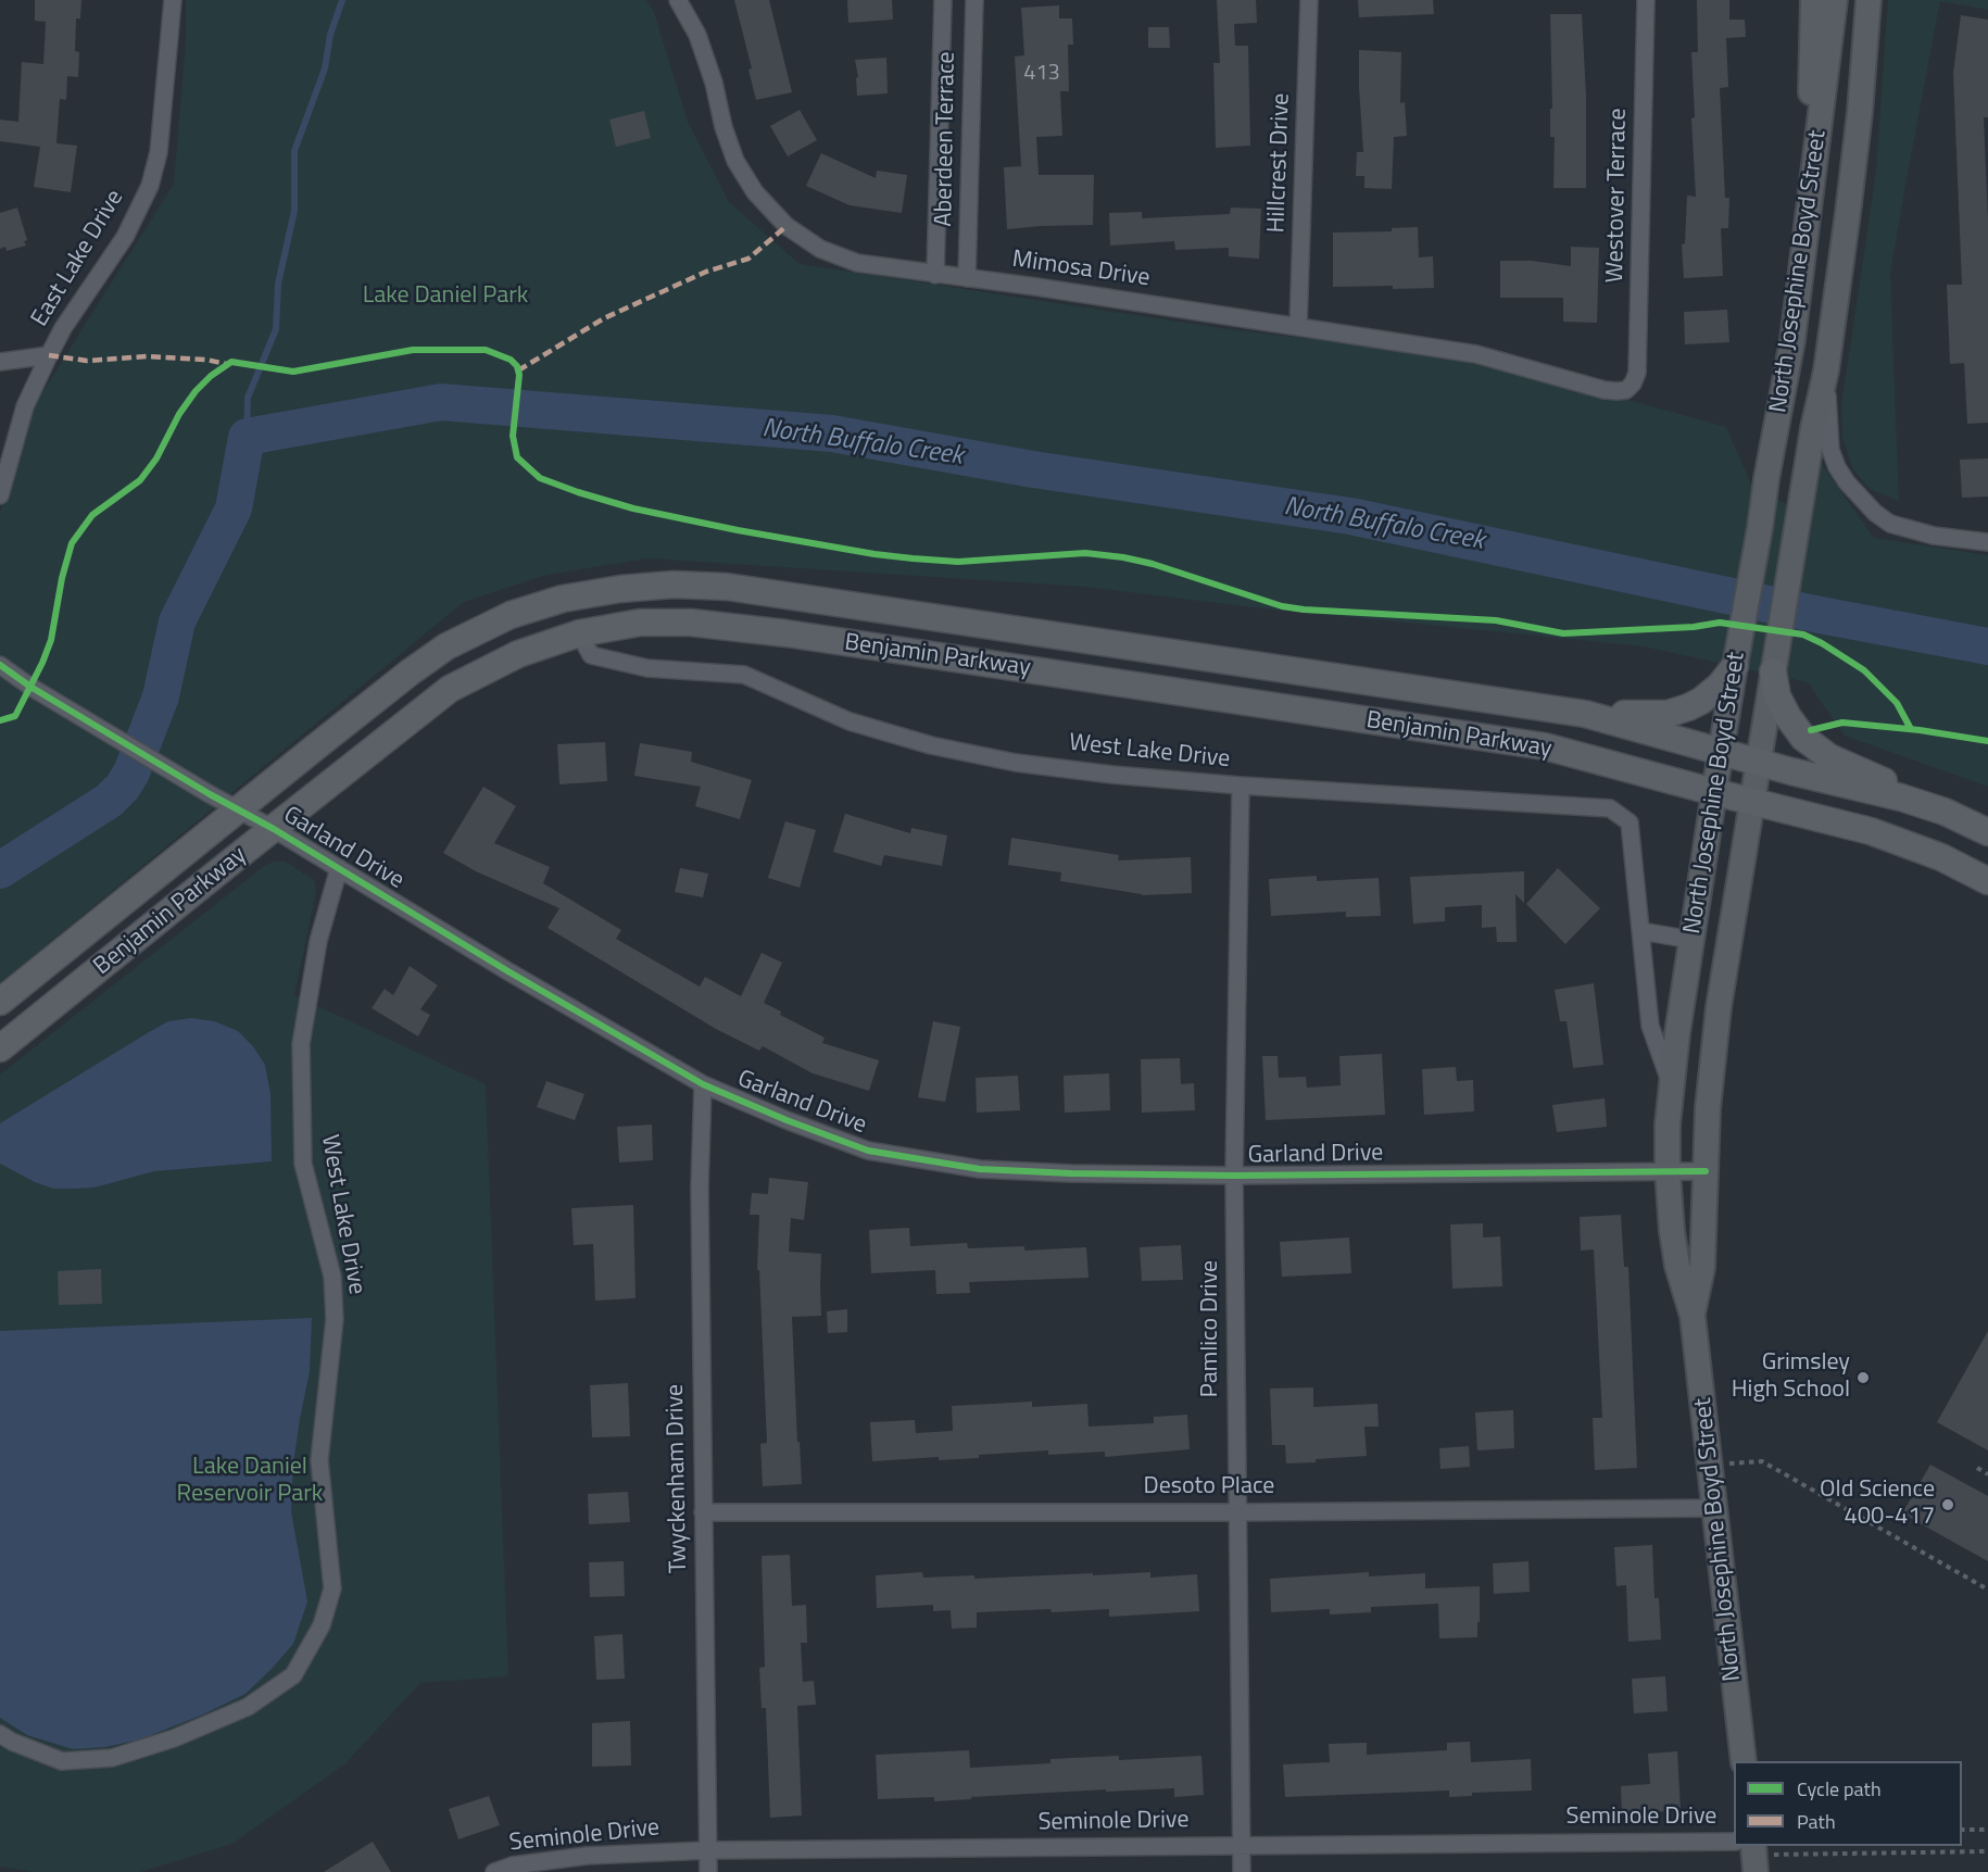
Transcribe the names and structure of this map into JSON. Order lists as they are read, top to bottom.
{
  "streets": {
    "main road": ["North Josephine Boyd Street", "Benjamin Parkway"],
    "street": [
      "Aberdeen Terrace",
      "Hillcrest Drive",
      "Westover Terrace",
      "East Lake Drive",
      "Mimosa Drive",
      "West Lake Drive",
      "Garland Drive",
      "Pamlico Drive",
      "Twyckenham Drive",
      "Desoto Place",
      "Seminole Drive"
    ]
  },
  "crossings": [
    ["Aberdeen Terrace", "Mimosa Drive"],
    ["Hillcrest Drive", "Mimosa Drive"],
    ["Westover Terrace", "Mimosa Drive"],
    ["North Josephine Boyd Street", "Benjamin Parkway"],
    ["North Josephine Boyd Street", "West Lake Drive"],
    ["North Josephine Boyd Street", "Garland Drive"],
    ["North Josephine Boyd Street", "Desoto Place"],
    ["Benjamin Parkway", "West Lake Drive"],
    ["Benjamin Parkway", "Garland Drive"],
    ["West Lake Drive", "Garland Drive"],
    ["West Lake Drive", "Pamlico Drive"],
    ["Garland Drive", "Pamlico Drive"],
    ["Garland Drive", "Twyckenham Drive"],
    ["Pamlico Drive", "Desoto Place"],
    ["Pamlico Drive", "Seminole Drive"],
    ["Twyckenham Drive", "Desoto Place"],
    ["Twyckenham Drive", "Seminole Drive"]
  ],
  "water": ["North Buffalo Creek"],
  "parks": ["Lake Daniel Park", "Lake Daniel Reservoir Park"],
  "places": ["Grimsley High School", "Old Science 400-417"],
  "house_numbers": ["413"],
  "legend": ["Cycle path", "Path"]
}
